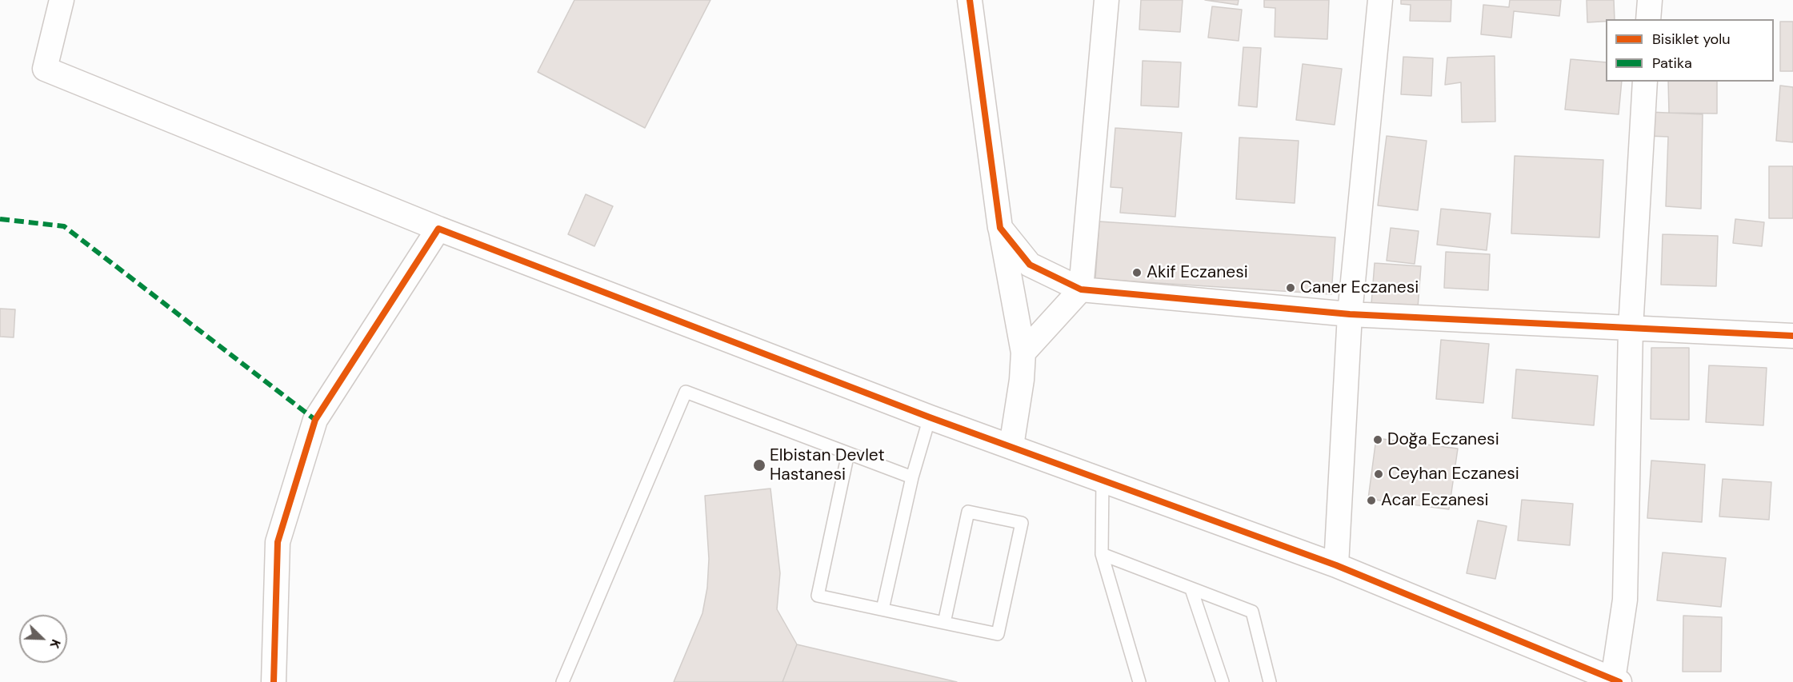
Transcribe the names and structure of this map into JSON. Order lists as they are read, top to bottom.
{
  "places": [
    "Akif Eczanesi",
    "Caner Eczanesi",
    "Doğa Eczanesi",
    "Elbistan Devlet Hastanesi",
    "Ceyhan Eczanesi",
    "Acar Eczanesi"
  ],
  "legend": ["Bisiklet yolu", "Patika"],
  "north": "bottom right"
}
